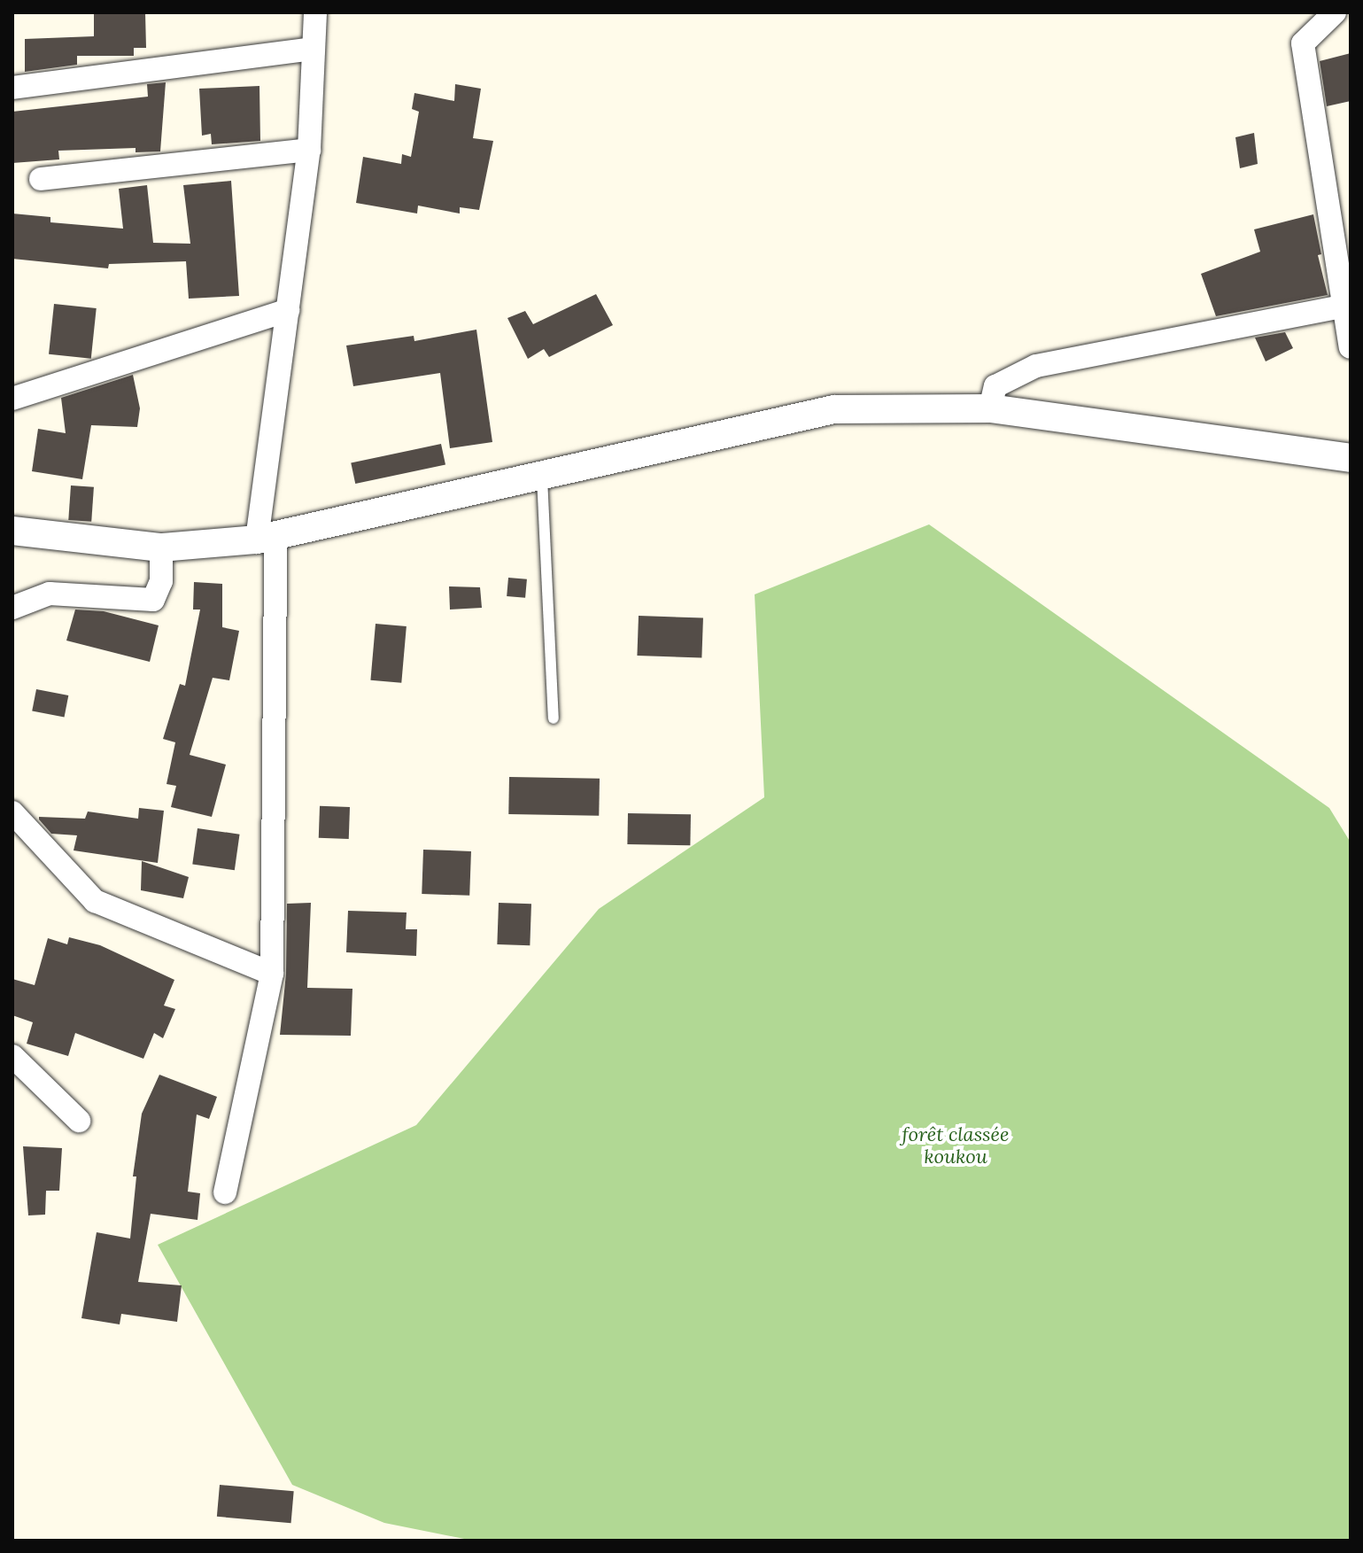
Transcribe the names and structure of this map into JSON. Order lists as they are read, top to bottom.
{
  "parks": ["forêt classée koukou"]
}
